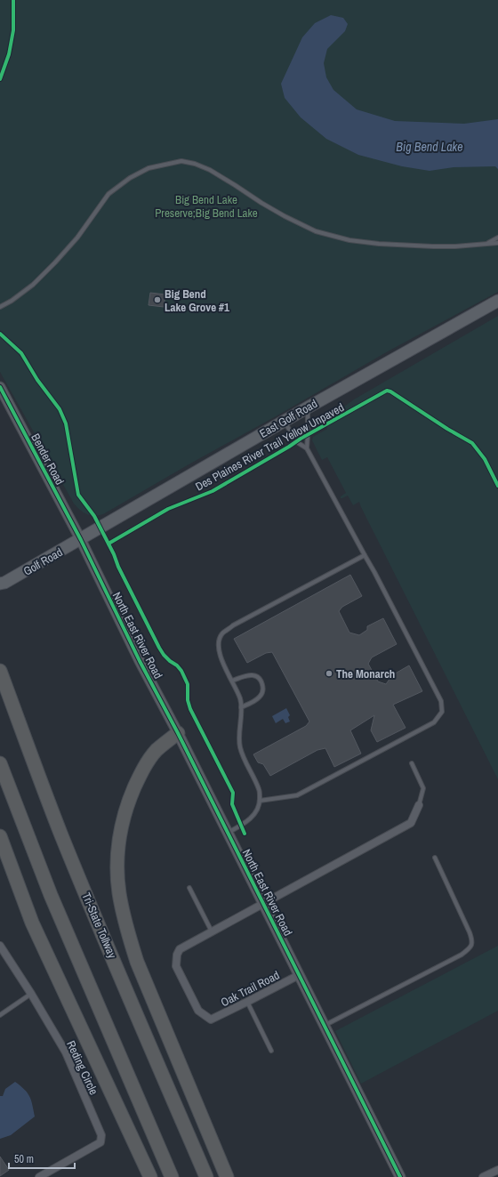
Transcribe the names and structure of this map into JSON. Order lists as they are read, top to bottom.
{
  "streets": {
    "highway": ["Tri-State Tollway"],
    "main road": ["East Golf Road", "Golf Road"],
    "street": [
      "Bender Road",
      "North East River Road",
      "Oak Trail Road",
      "Reding Circle"
    ],
    "cycle path": ["Des Plaines River Trail Yellow Unpaved"]
  },
  "crossings": [
    ["East Golf Road", "Bender Road"],
    ["East Golf Road", "Golf Road"],
    ["East Golf Road", "North East River Road"],
    ["Bender Road", "Golf Road"],
    ["Bender Road", "North East River Road"],
    ["Golf Road", "North East River Road"],
    ["North East River Road", "Oak Trail Road"]
  ],
  "water": ["Big Bend Lake"],
  "parks": ["Big Bend Lake Preserve;Big Bend Lake"],
  "places": ["Big Bend Lake Grove #1", "The Monarch"],
  "scale_bar": "50 m"
}
